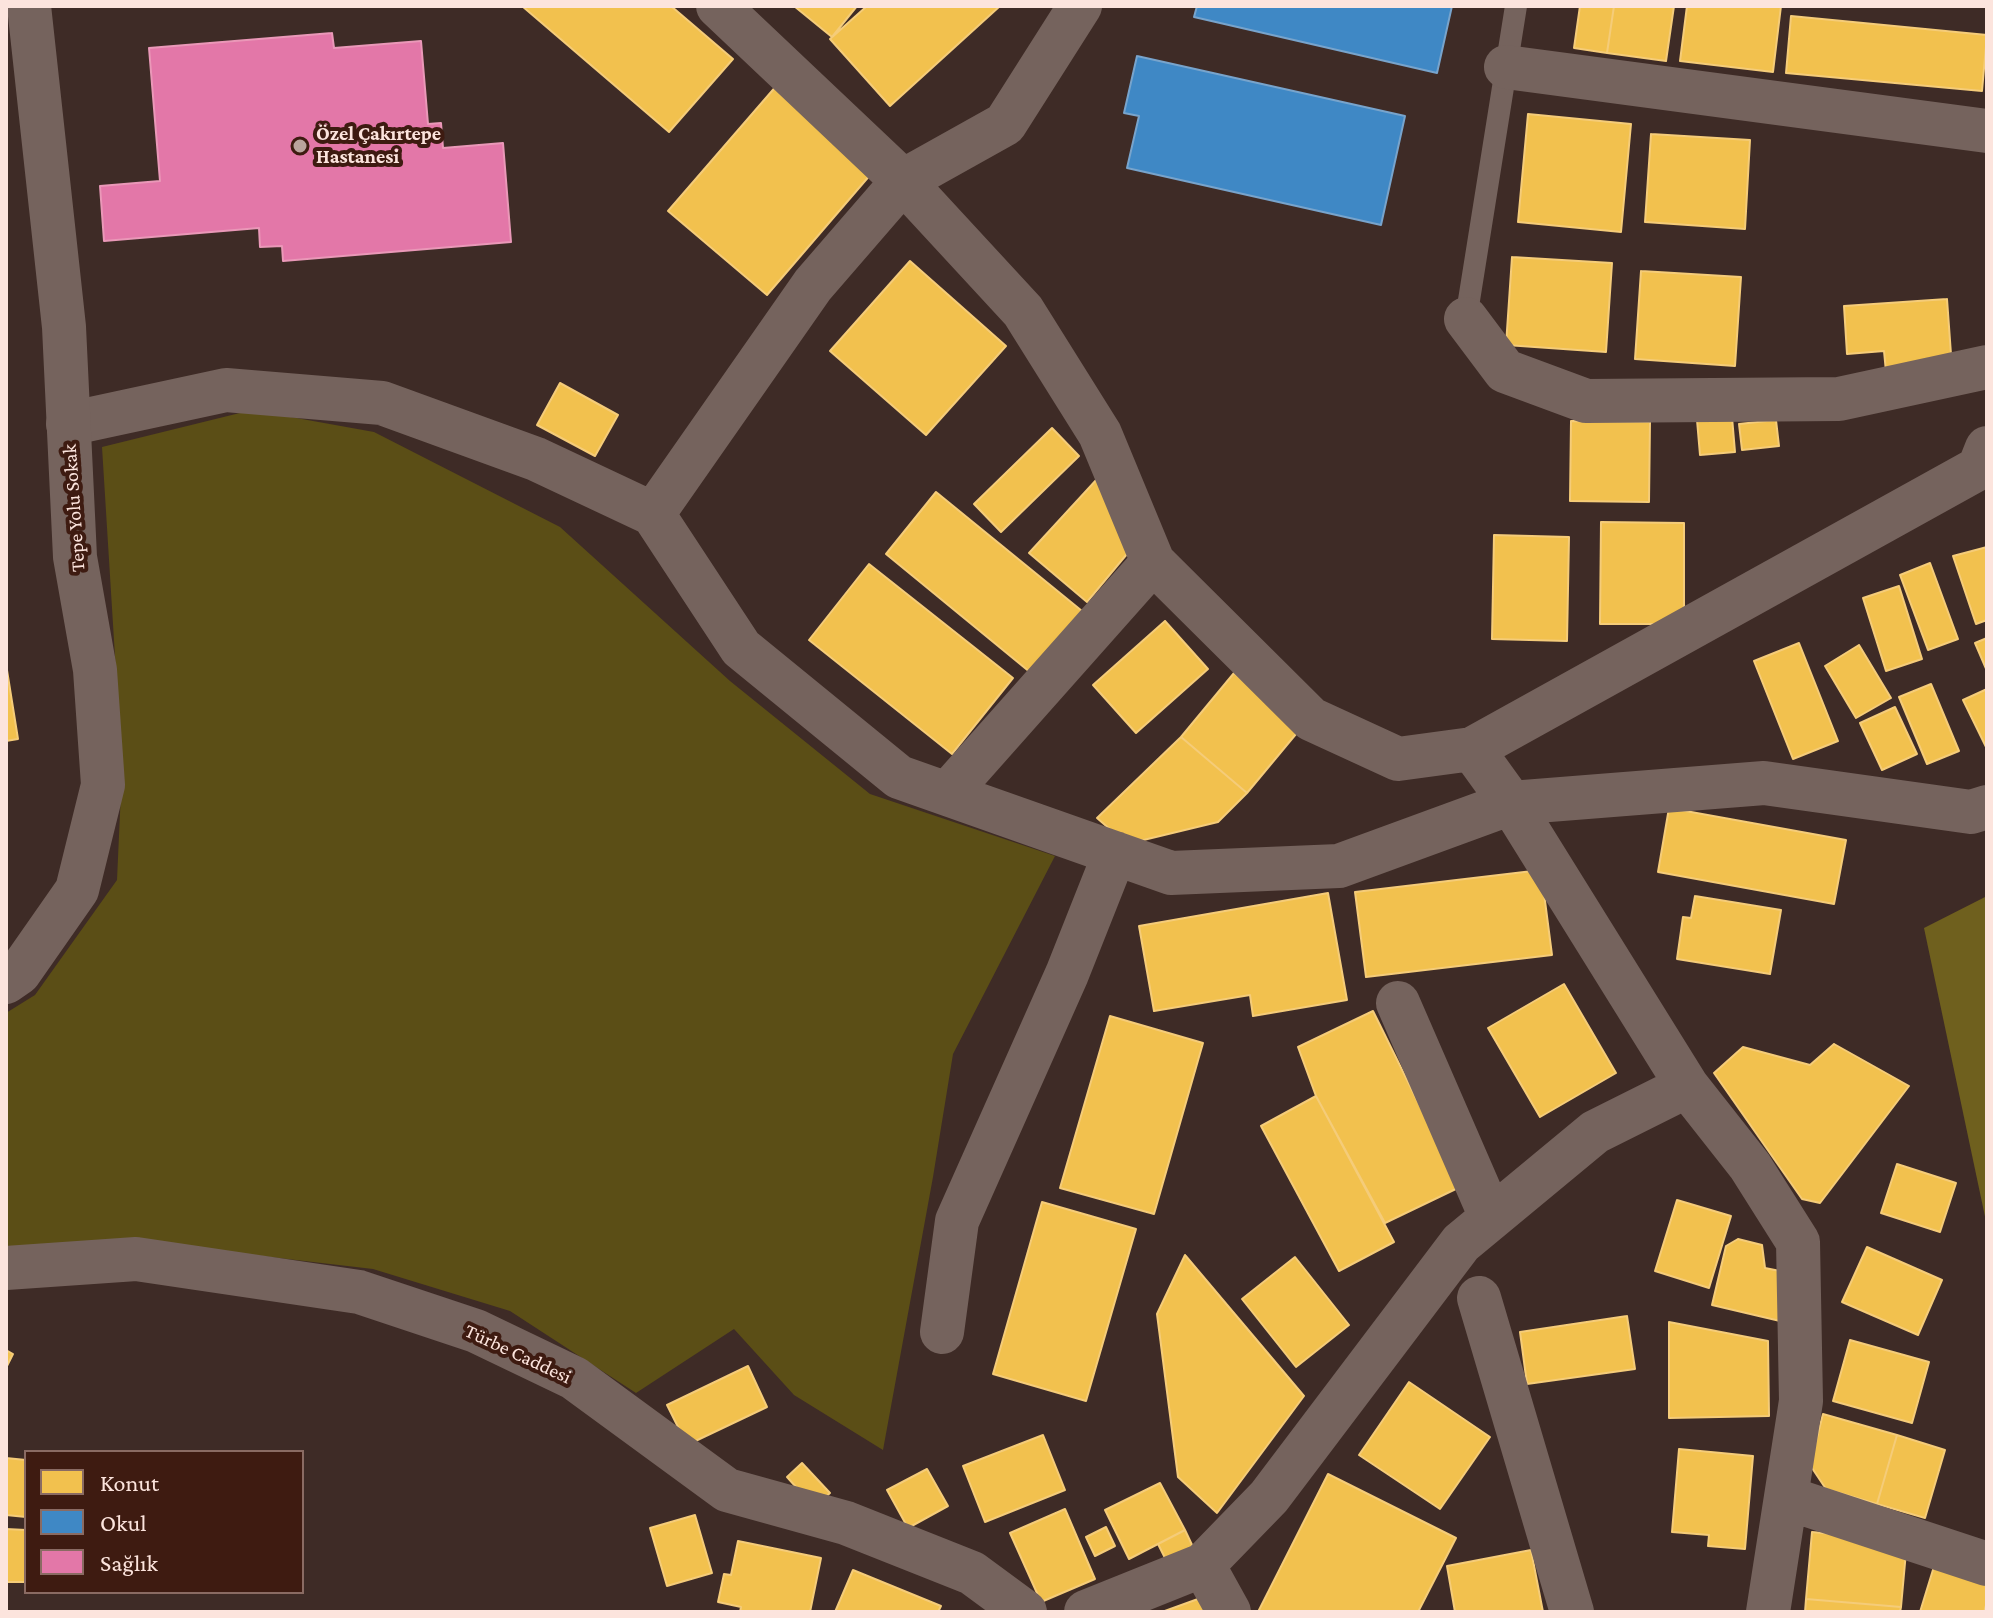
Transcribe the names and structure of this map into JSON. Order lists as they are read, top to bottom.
{
  "streets": {
    "street": ["Tepe Yolu Sokak", "Türbe Caddesi"]
  },
  "places": ["Özel Çakırtepe Hastanesi"],
  "legend": ["Konut", "Okul", "Sağlık"]
}
